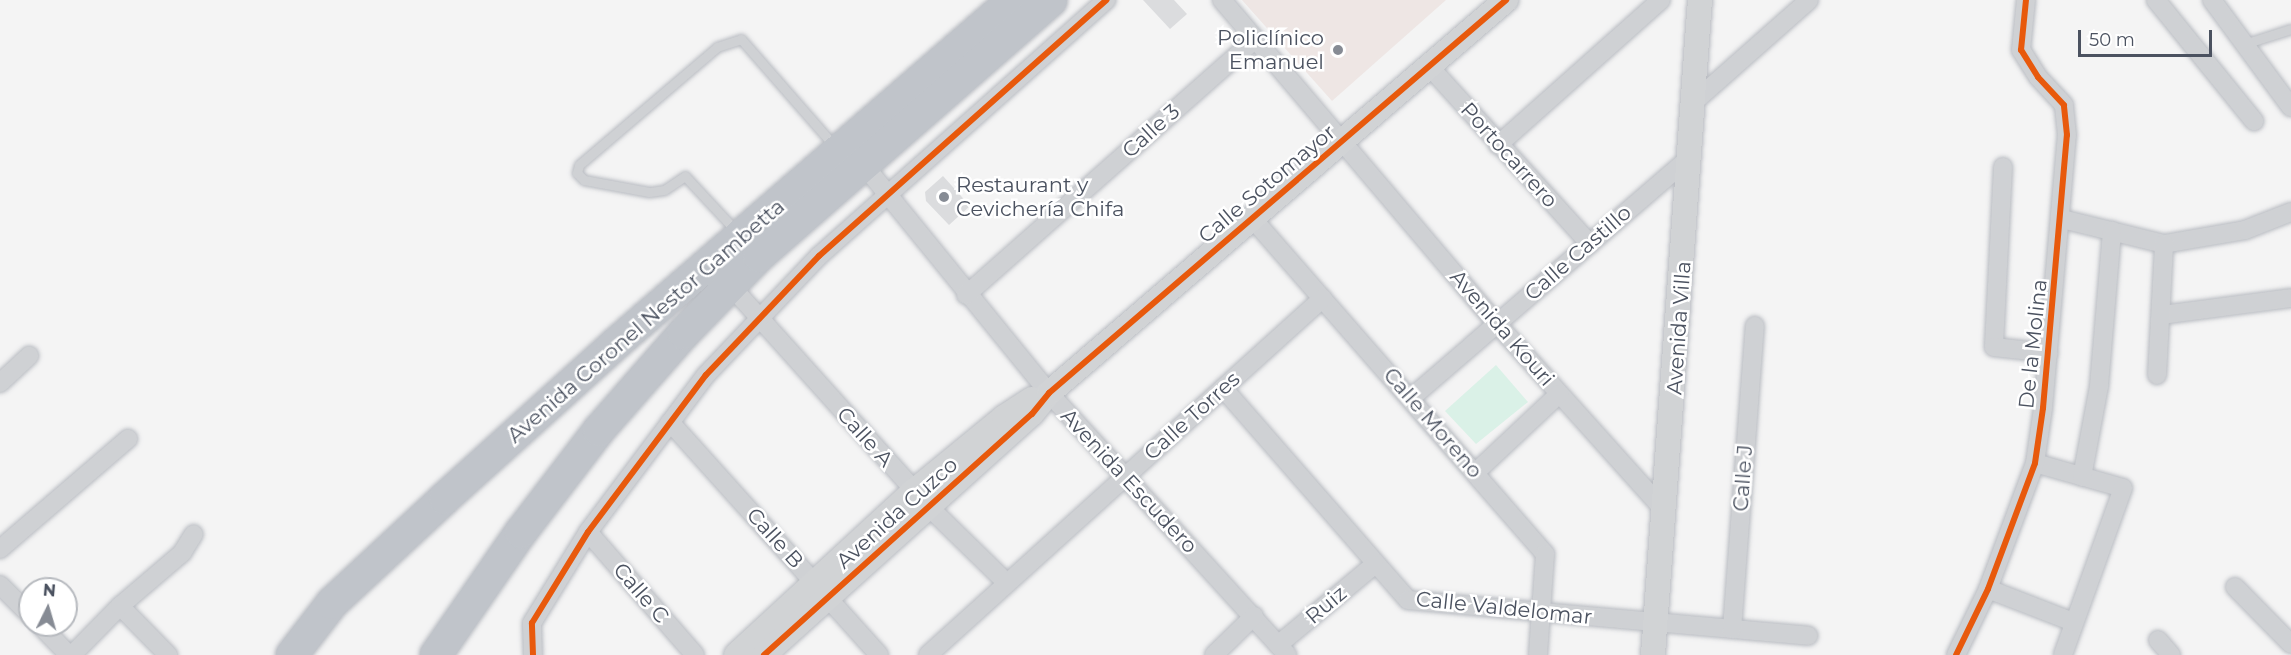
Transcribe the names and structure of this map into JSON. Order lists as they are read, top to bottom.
{
  "streets": {
    "highway": ["Avenida Coronel Nestor Gambetta"],
    "street": [
      "Calle 3",
      "Portocarrero",
      "Calle Sotomayor",
      "Calle Castillo",
      "Avenida Kouri",
      "Avenida Villa",
      "De la Molina",
      "Calle Torres",
      "Calle Moreno",
      "Calle A",
      "Calle J",
      "Avenida Escudero",
      "Avenida Cuzco",
      "Calle B",
      "Calle C",
      "Ruiz",
      "Calle Valdelomar"
    ]
  },
  "crossings": [
    ["Calle 3", "Avenida Kouri"],
    ["Calle 3", "Avenida Escudero"],
    ["Portocarrero", "Calle Sotomayor"],
    ["Portocarrero", "Calle Castillo"],
    ["Calle Sotomayor", "Avenida Kouri"],
    ["Calle Sotomayor", "Calle Moreno"],
    ["Calle Sotomayor", "Avenida Escudero"],
    ["Calle Sotomayor", "Avenida Cuzco"],
    ["Calle Castillo", "Avenida Kouri"],
    ["Calle Castillo", "Avenida Villa"],
    ["Calle Castillo", "Calle Moreno"],
    ["Avenida Coronel Nestor Gambetta", "Calle A"],
    ["Avenida Coronel Nestor Gambetta", "Avenida Escudero"],
    ["Avenida Kouri", "Avenida Villa"],
    ["Avenida Villa", "Calle Valdelomar"],
    ["Calle Torres", "Calle Moreno"],
    ["Calle Torres", "Calle A"],
    ["Calle Torres", "Avenida Escudero"],
    ["Calle Torres", "Calle Valdelomar"],
    ["Calle Moreno", "Calle Valdelomar"],
    ["Calle A", "Avenida Cuzco"],
    ["Calle J", "Calle Valdelomar"],
    ["Avenida Escudero", "Avenida Cuzco"],
    ["Avenida Escudero", "Ruiz"],
    ["Avenida Cuzco", "Calle B"],
    ["Ruiz", "Calle Valdelomar"]
  ],
  "places": ["Policlínico Emanuel", "Restaurant y Cevichería Chifa"],
  "scale_bar": "50 m",
  "north": "top"
}
